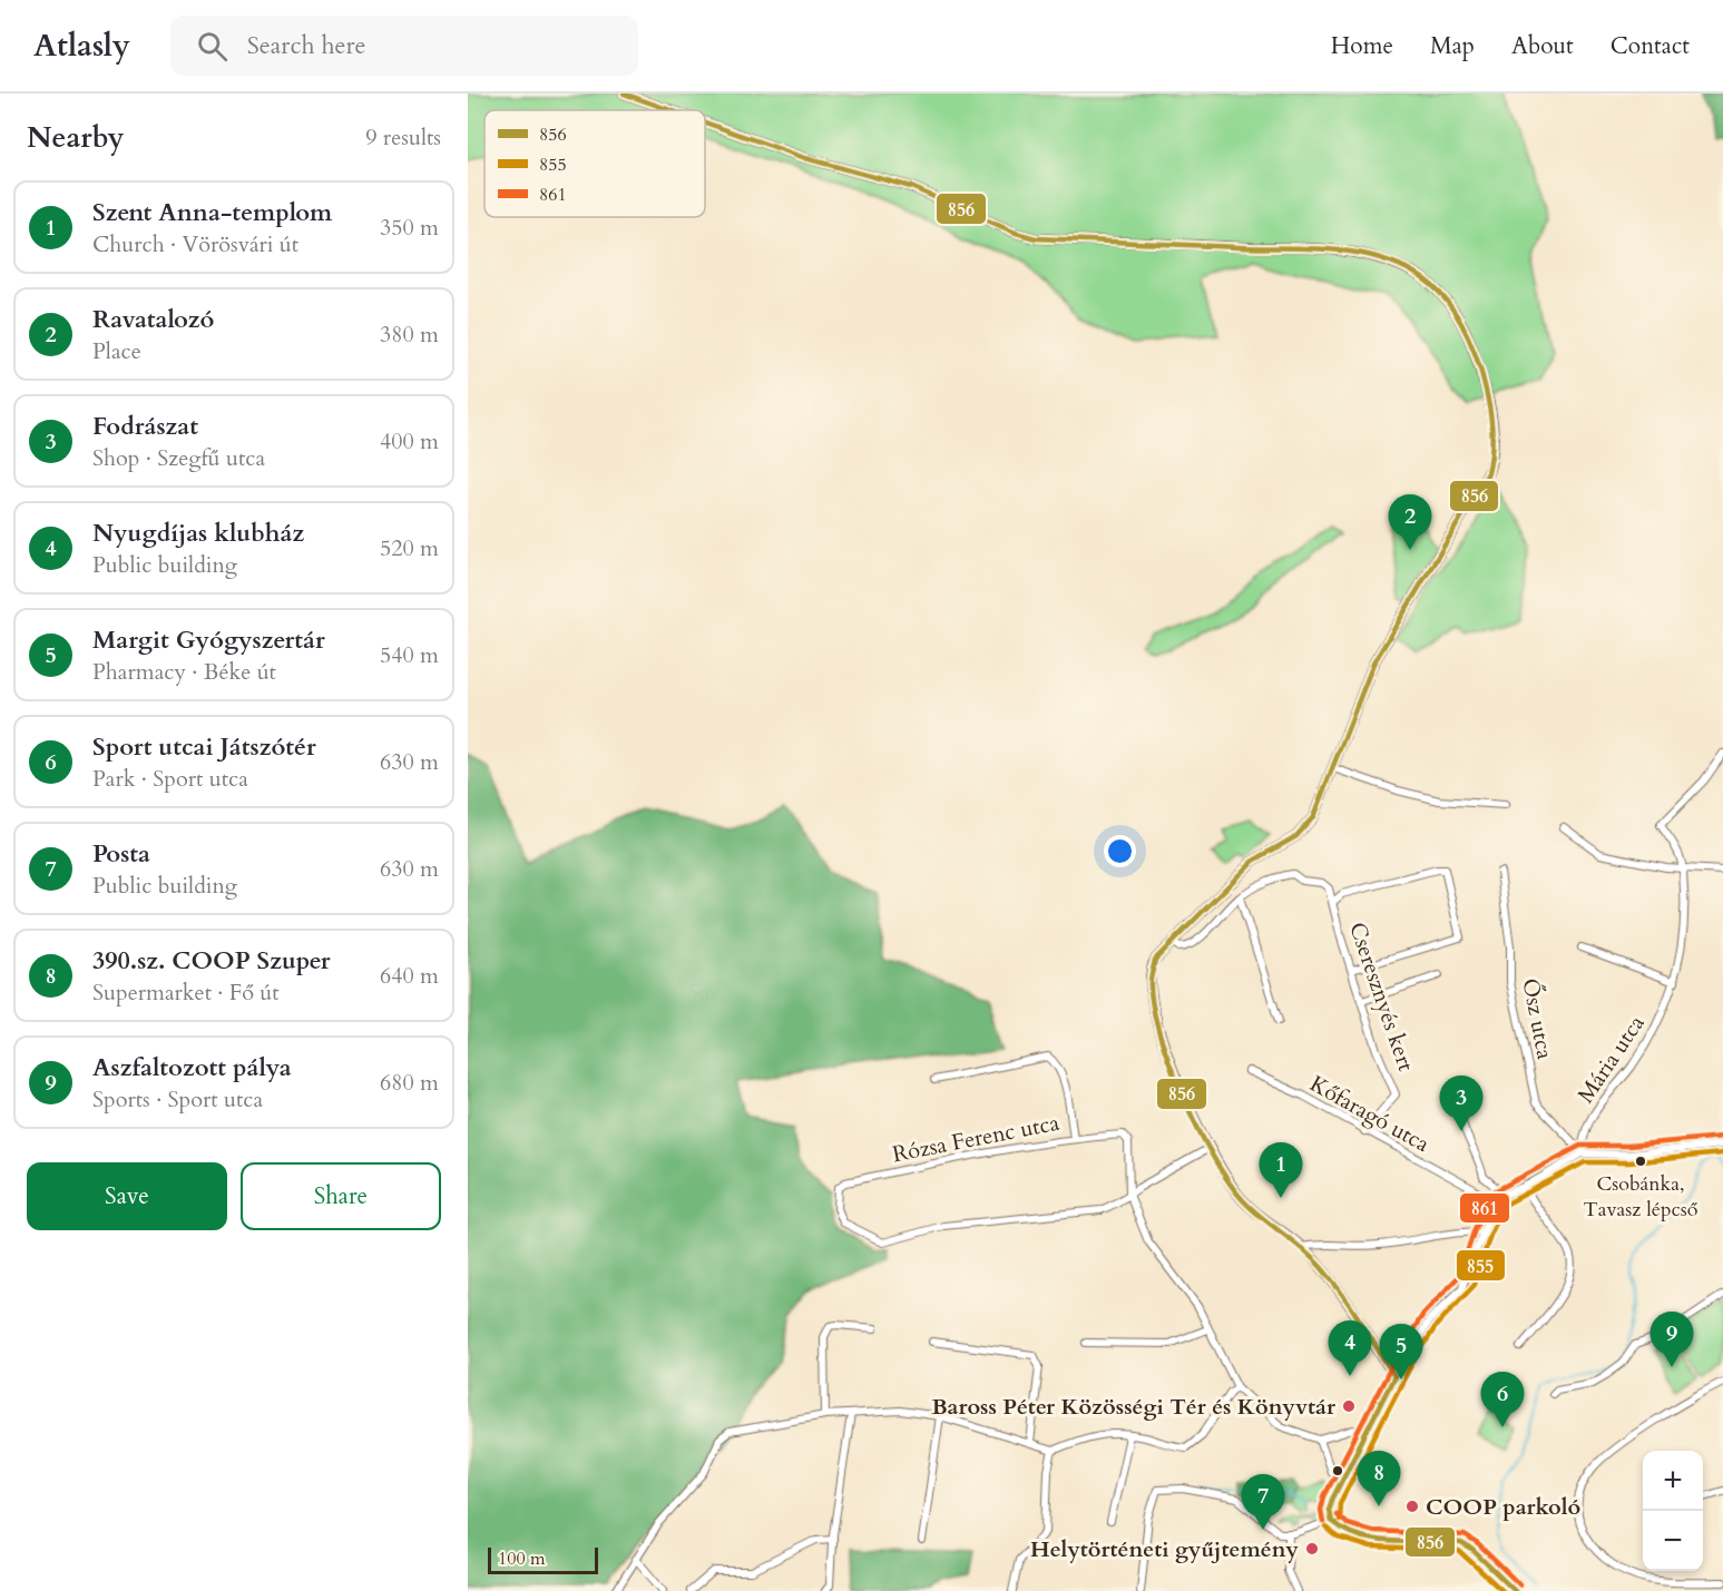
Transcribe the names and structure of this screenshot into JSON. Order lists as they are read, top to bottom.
{
  "streets": {
    "street": [
      "Cseresznyés kert",
      "Ősz utca",
      "Mária utca",
      "Kőfaragó utca",
      "Rózsa Ferenc utca"
    ]
  },
  "crossings": [
    ["Cseresznyés kert", "Kőfaragó utca"],
    ["Ősz utca", "Mária utca"]
  ],
  "places": [
    "Csobánka, Tavasz lépcső",
    "Baross Péter Közösségi Tér és Könyvtár",
    "COOP parkoló",
    "Helytörténeti gyűjtemény"
  ],
  "lines": ["transit line 856", "transit line 861", "transit line 855"],
  "legend": ["856", "855", "861"],
  "scale_bar": "100 m",
  "page": {
    "header": "Atlasly",
    "search": "Search here",
    "nav": [
      "Home",
      "Map",
      "About",
      "Contact"
    ],
    "heading": ["Nearby", "9 results"],
    "list": [
      {
        "mark": "1",
        "name": "Szent Anna-templom",
        "note": "Church · Vörösvári út",
        "value": "350 m"
      },
      {
        "mark": "2",
        "name": "Ravatalozó",
        "note": "Place",
        "value": "380 m"
      },
      {
        "mark": "3",
        "name": "Fodrászat",
        "note": "Shop · Szegfű utca",
        "value": "400 m"
      },
      {
        "mark": "4",
        "name": "Nyugdíjas klubház",
        "note": "Public building",
        "value": "520 m"
      },
      {
        "mark": "5",
        "name": "Margit Gyógyszertár",
        "note": "Pharmacy · Béke út",
        "value": "540 m"
      },
      {
        "mark": "6",
        "name": "Sport utcai Játszótér",
        "note": "Park · Sport utca",
        "value": "630 m"
      },
      {
        "mark": "7",
        "name": "Posta",
        "note": "Public building",
        "value": "630 m"
      },
      {
        "mark": "8",
        "name": "390.sz. COOP Szuper",
        "note": "Supermarket · Fő út",
        "value": "640 m"
      },
      {
        "mark": "9",
        "name": "Aszfaltozott pálya",
        "note": "Sports · Sport utca",
        "value": "680 m"
      }
    ],
    "pins": [
      "2",
      "3",
      "1",
      "9",
      "4",
      "5",
      "6",
      "8",
      "7"
    ],
    "buttons": ["Save", "Share"],
    "map_buttons": ["+", "−"],
    "scale": "100 m"
  }
}
